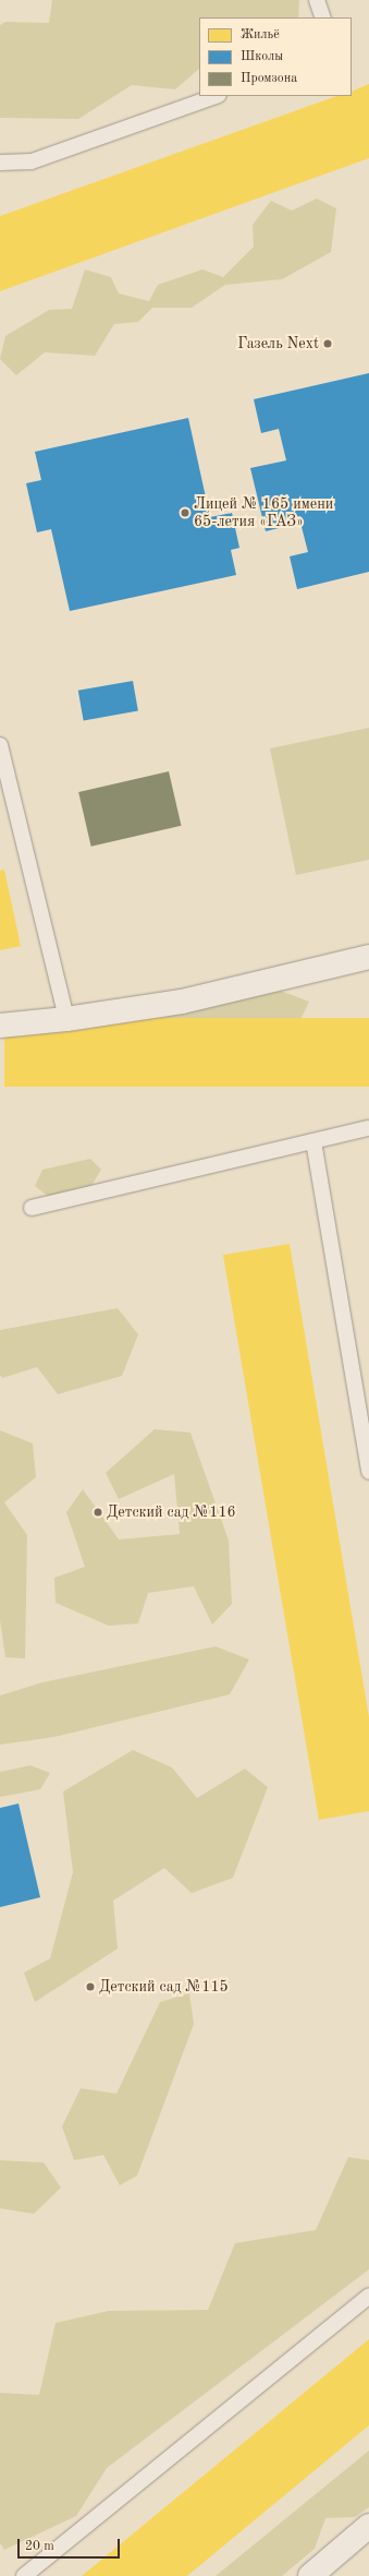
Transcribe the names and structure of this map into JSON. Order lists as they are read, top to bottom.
{
  "places": [
    "Газель Next",
    "Лицей № 165 имени 65-летия «ГАЗ»",
    "Детский сад №116",
    "Детский сад №115"
  ],
  "legend": ["Жильё", "Школы", "Промзона"],
  "scale_bar": "20 m"
}
